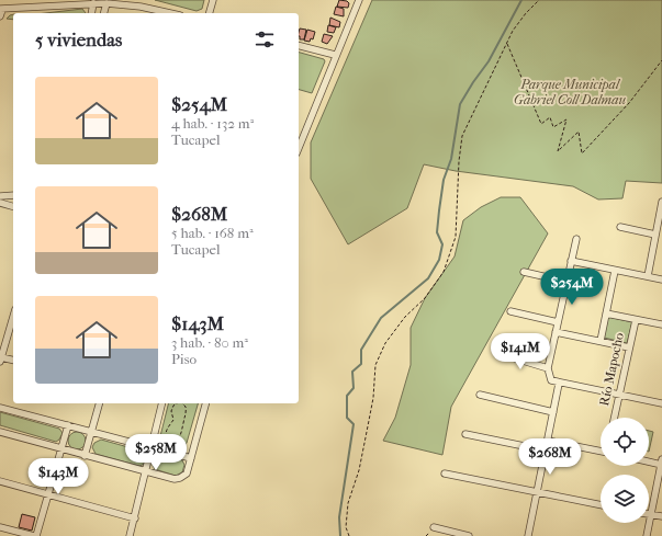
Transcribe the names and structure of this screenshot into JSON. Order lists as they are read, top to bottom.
{
  "streets": {
    "street": ["Río Mapocho"]
  },
  "parks": ["Parque Municipal Gabriel Coll Dalmau"],
  "page": {
    "heading": "5 viviendas",
    "list": [
      {
        "name": "$254M",
        "note": "4 hab. · 132 m² · Tucapel"
      },
      {
        "name": "$268M",
        "note": "5 hab. · 168 m² · Tucapel"
      },
      {
        "name": "$143M",
        "note": "3 hab. · 80 m² · Piso"
      }
    ],
    "price": [
      "$254M",
      "$141M",
      "$258M",
      "$268M",
      "$143M"
    ]
  }
}
